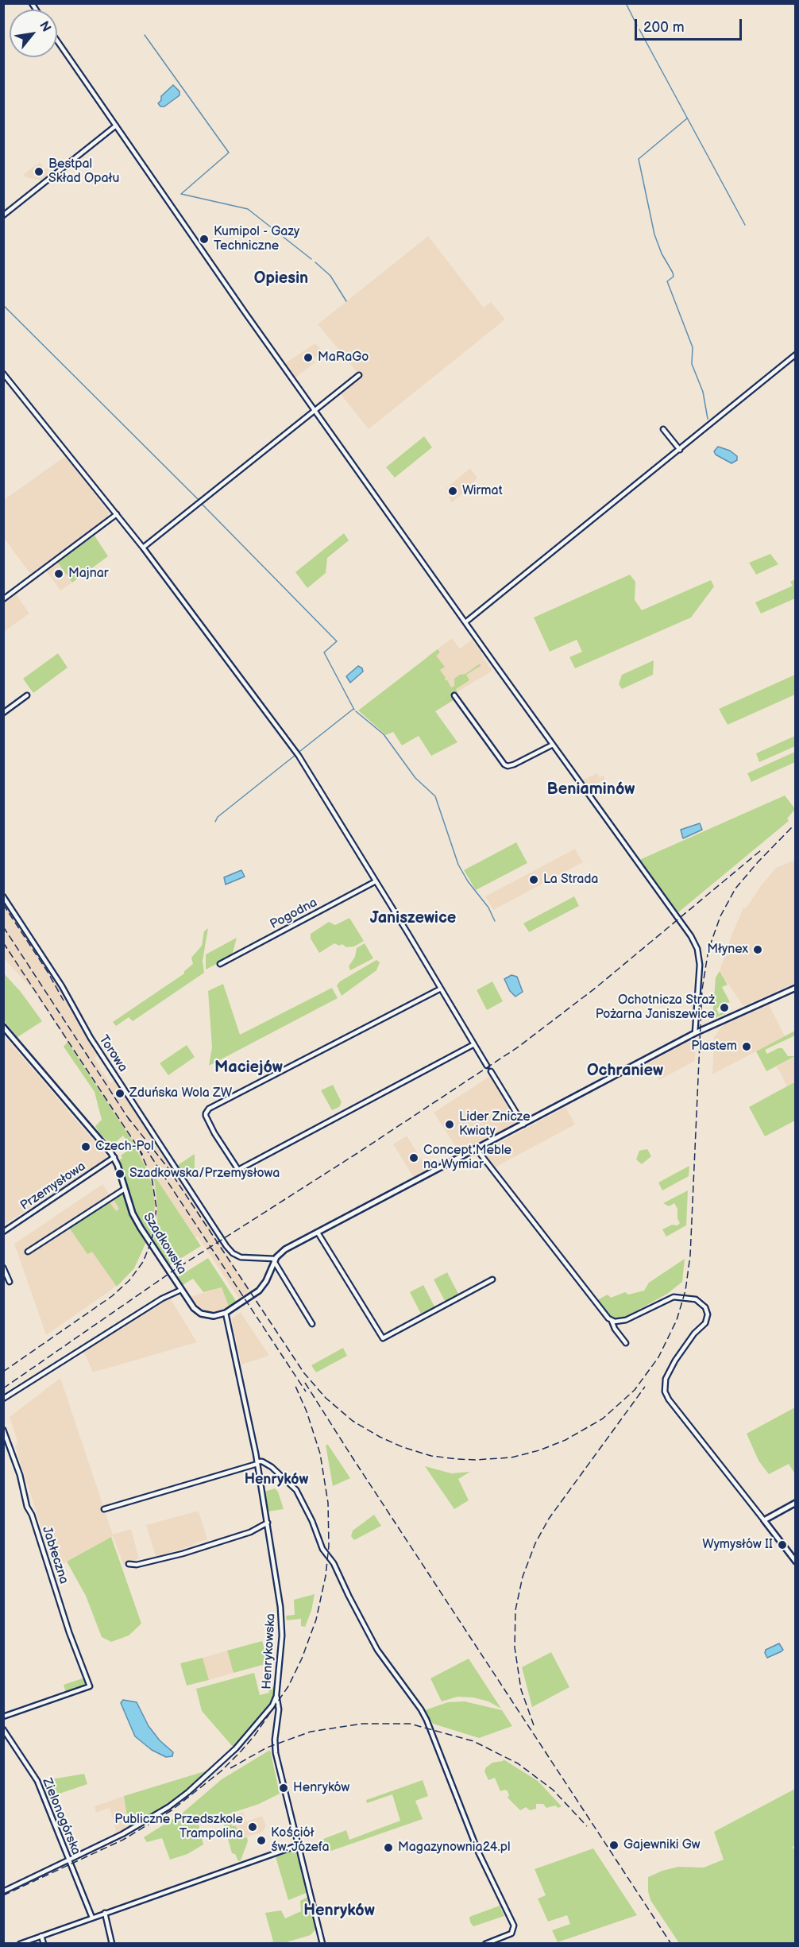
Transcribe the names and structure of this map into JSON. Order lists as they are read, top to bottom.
{
  "streets": {
    "street": [
      "Pogodna",
      "Torowa",
      "Przemysłowa",
      "Szadkowska",
      "Jabłeczna",
      "Henrykowska",
      "Zielonogórska"
    ]
  },
  "crossings": [
    ["Przemysłowa", "Szadkowska"],
    ["Szadkowska", "Henrykowska"]
  ],
  "districts": [
    "Opiesin",
    "Beniaminów",
    "Janiszewice",
    "Maciejów",
    "Ochraniew",
    "Henryków",
    "Henryków"
  ],
  "places": [
    "Bestpal Skład Opału",
    "Kumipol - Gazy Techniczne",
    "MaRaGo",
    "Wirmat",
    "Majnar",
    "La Strada",
    "Młynex",
    "Ochotnicza Straż Pożarna Janiszewice",
    "Plastem",
    "Zduńska Wola ZW",
    "Lider Znicze Kwiaty",
    "Czech-Pol",
    "Concept Meble na Wymiar",
    "Szadkowska/Przemysłowa",
    "Wymysłów II",
    "Henryków",
    "Publiczne Przedszkole Trampolina",
    "Kościół św. Józefa",
    "Gajewniki Gw",
    "Magazynownia24.pl"
  ],
  "scale_bar": "200 m",
  "north": "top right"
}
